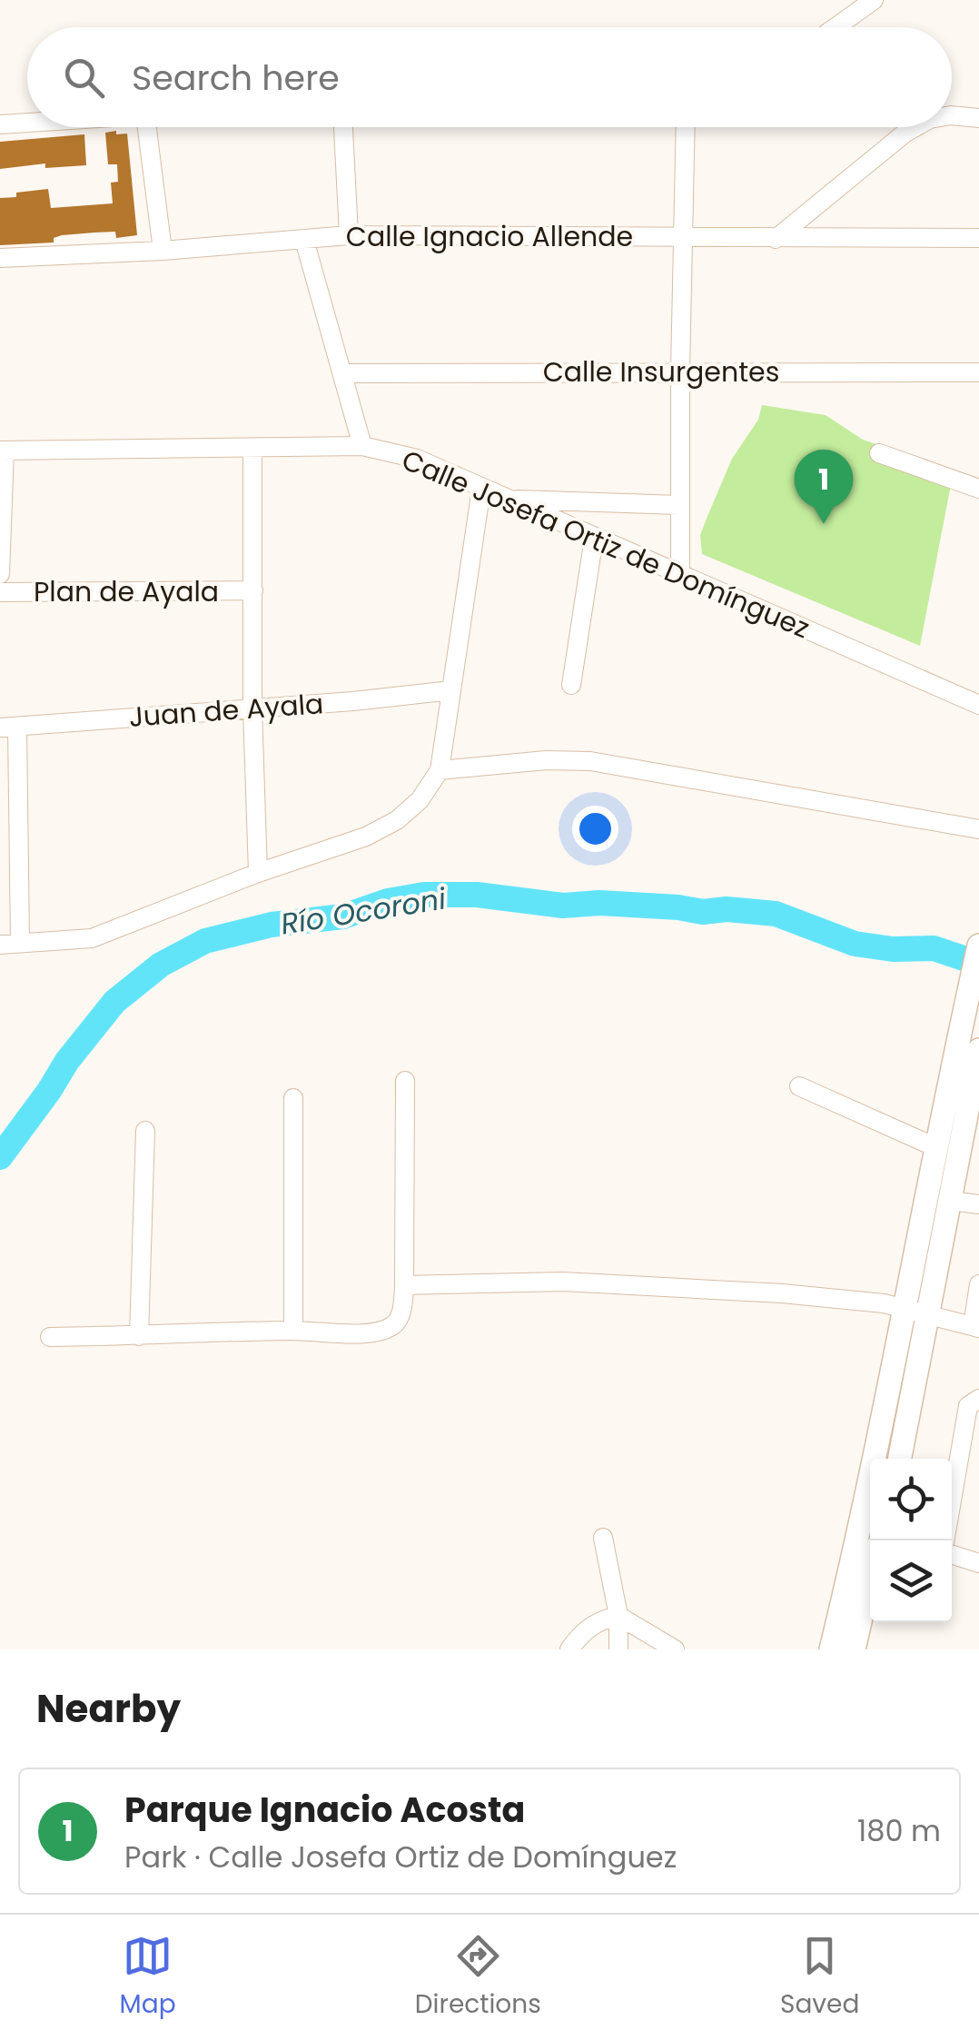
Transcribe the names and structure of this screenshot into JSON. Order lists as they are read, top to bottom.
{
  "streets": {
    "street": [
      "Calle Ignacio Allende",
      "Calle Insurgentes",
      "Calle Josefa Ortiz de Domínguez",
      "Plan de Ayala",
      "Juan de Ayala"
    ]
  },
  "water": ["Río Ocoroni"],
  "page": {
    "search": "Search here",
    "pins": "1",
    "heading": "Nearby",
    "list": [
      {
        "mark": "1",
        "name": "Parque Ignacio Acosta",
        "note": "Park · Calle Josefa Ortiz de Domínguez",
        "value": "180 m"
      }
    ],
    "nav": ["Map", "Directions", "Saved"]
  }
}
